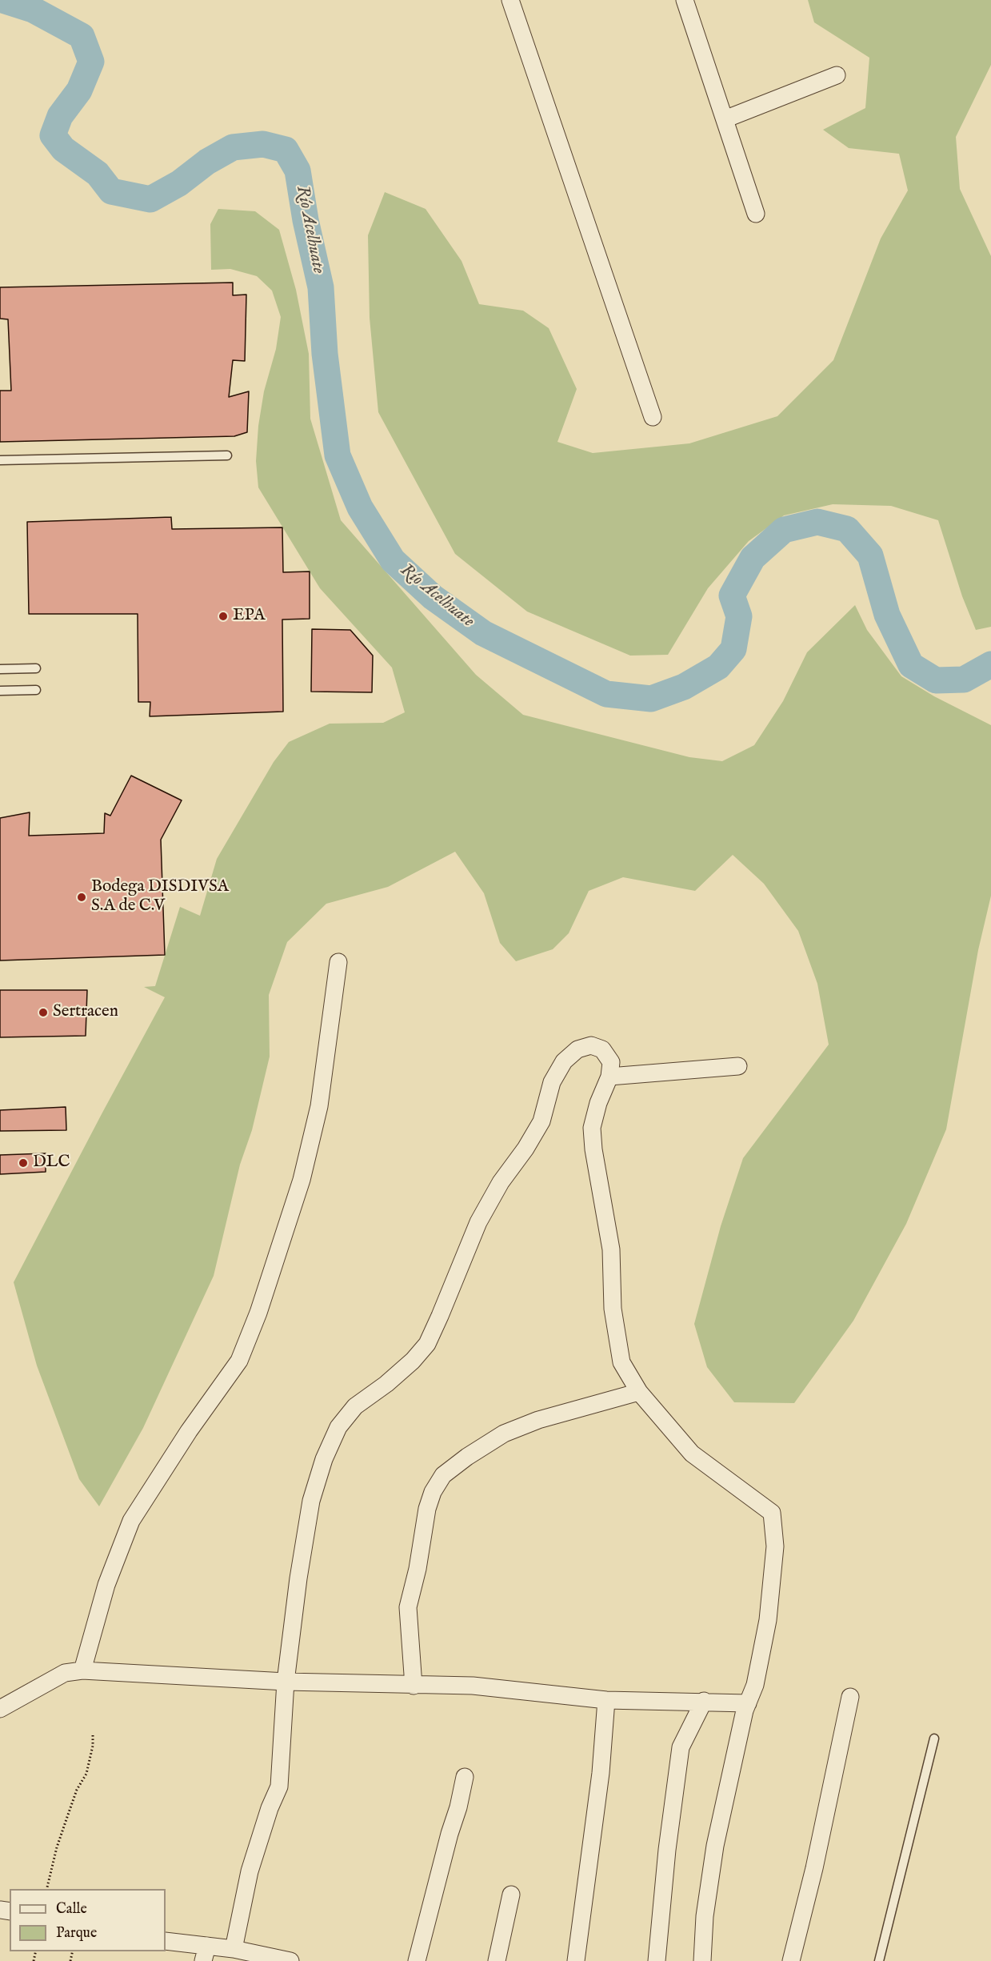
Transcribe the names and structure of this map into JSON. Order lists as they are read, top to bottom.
{
  "water": ["Río Acelhuate"],
  "places": [
    "EPA",
    "Bodega DISDIVSA S.A de C.V",
    "Sertracen",
    "DLC"
  ],
  "legend": ["Calle", "Parque"]
}
